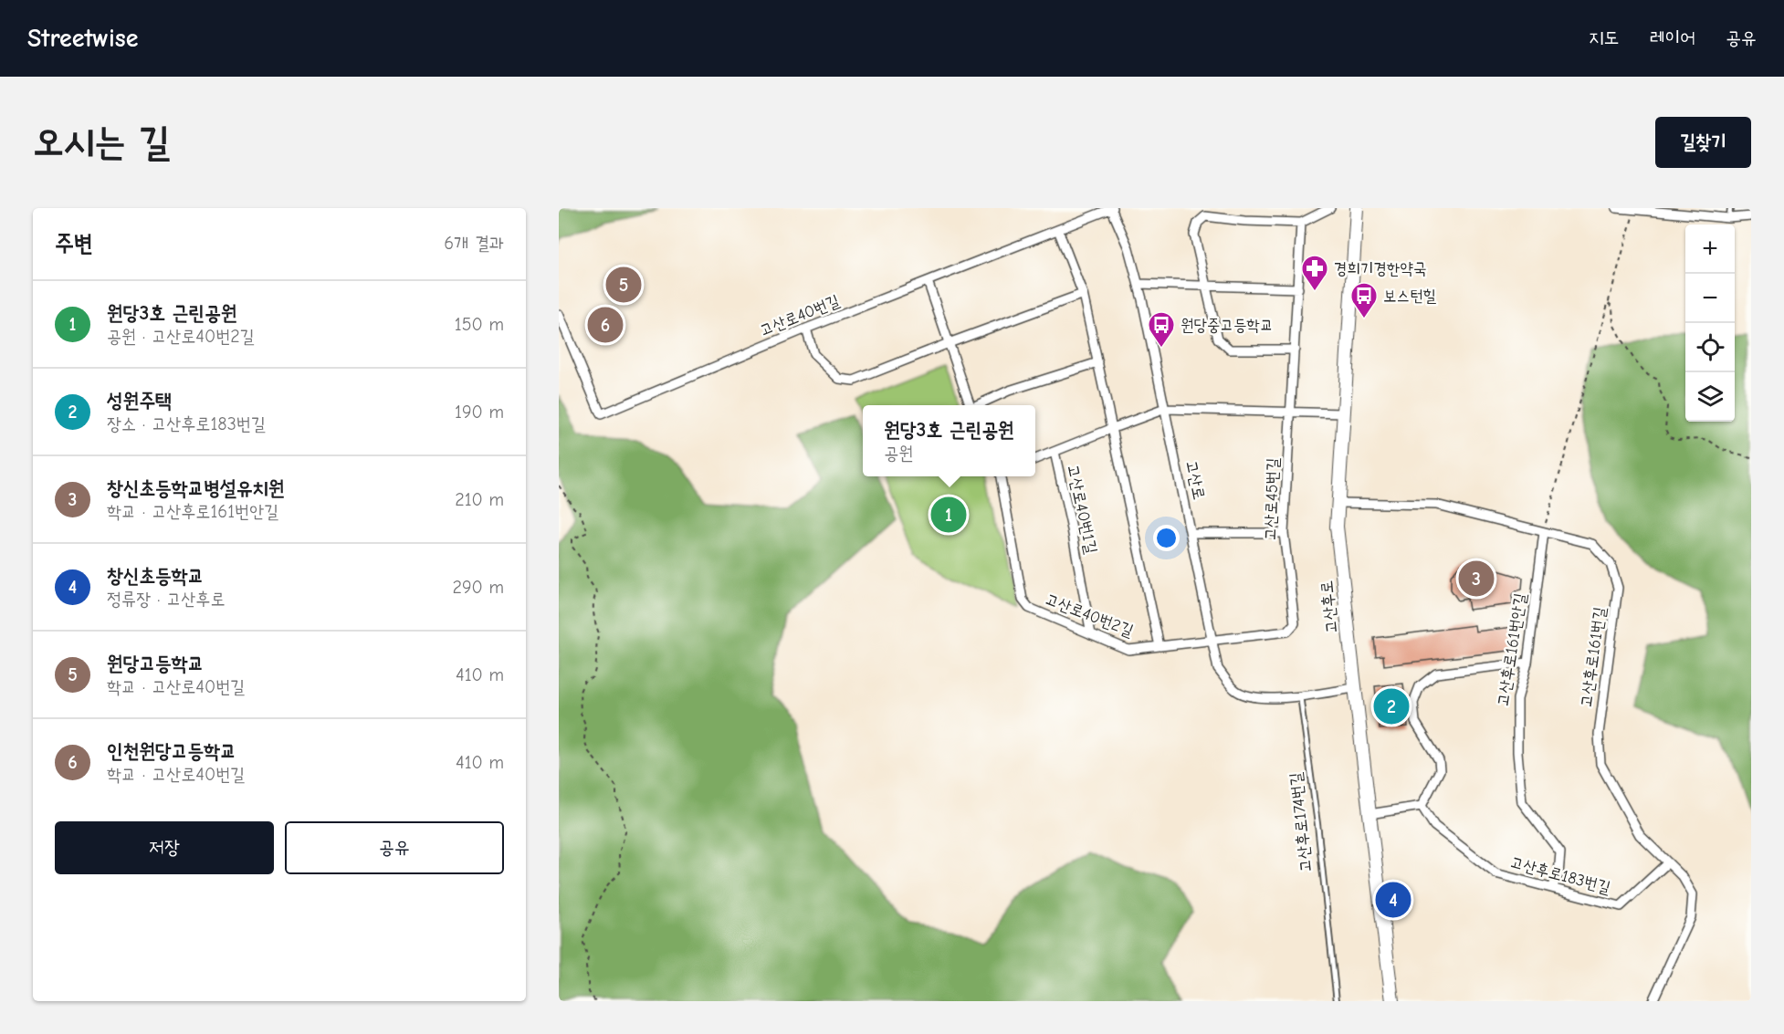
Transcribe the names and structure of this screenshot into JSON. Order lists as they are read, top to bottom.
{
  "streets": {
    "main road": ["고산후로"],
    "street": [
      "고산로40번길",
      "고산로",
      "고산로45번길",
      "고산로40번1길",
      "고산로40번2길",
      "고산후로161번안길",
      "고산후로161번길",
      "고산후로183번길"
    ],
    "lane": ["고산후로174번길"]
  },
  "crossings": [
    ["고산로40번길", "고산로"],
    ["고산로", "고산로45번길"],
    ["고산로", "고산로40번1길"],
    ["고산로", "고산로40번2길"],
    ["고산로", "고산후로174번길"],
    ["고산로45번길", "고산로40번2길"],
    ["고산로40번1길", "고산로40번2길"],
    ["고산후로", "고산후로161번길"],
    ["고산후로161번안길", "고산후로161번길"],
    ["고산후로161번안길", "고산후로183번길"],
    ["고산후로161번길", "고산후로183번길"]
  ],
  "places": {
    "pharmacy": ["경희기경한약국"],
    "bus stop": ["보스턴힐", "원당중고등학교"]
  },
  "page": {
    "header": "Streetwise",
    "nav": ["지도", "레이어", "공유"],
    "buttons": [
      "길찾기",
      ["저장", "공유"]
    ],
    "title": "오시는 길",
    "heading": ["주변", "6개 결과"],
    "map_buttons": ["+", "−"],
    "pins": [
      "5",
      "6",
      "1",
      "3",
      "2",
      "4"
    ],
    "list": [
      {
        "mark": "1",
        "name": "원당3호 근린공원",
        "note": "공원 · 고산로40번2길",
        "value": "150 m"
      },
      {
        "mark": "2",
        "name": "성원주택",
        "note": "장소 · 고산후로183번길",
        "value": "190 m"
      },
      {
        "mark": "3",
        "name": "창신초등학교병설유치원",
        "note": "학교 · 고산후로161번안길",
        "value": "210 m"
      },
      {
        "mark": "4",
        "name": "창신초등학교",
        "note": "정류장 · 고산후로",
        "value": "290 m"
      },
      {
        "mark": "5",
        "name": "원당고등학교",
        "note": "학교 · 고산로40번길",
        "value": "410 m"
      },
      {
        "mark": "6",
        "name": "인천원당고등학교",
        "note": "학교 · 고산로40번길",
        "value": "410 m"
      }
    ],
    "popup": ["원당3호 근린공원", "공원"]
  }
}
